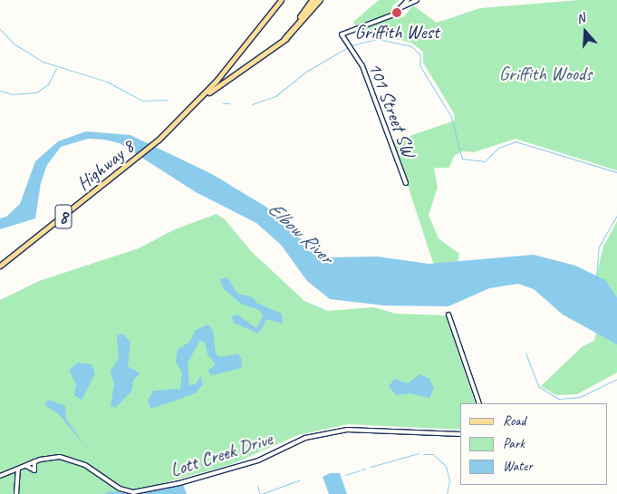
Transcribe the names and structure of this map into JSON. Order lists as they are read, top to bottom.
{
  "streets": {
    "main road": ["Highway 8", "8"],
    "street": ["101 Street SW", "Lott Creek Drive"]
  },
  "water": ["Elbow River"],
  "parks": ["Griffith Woods"],
  "places": ["Griffith West"],
  "legend": ["Road", "Park", "Water"],
  "north": "top"
}
